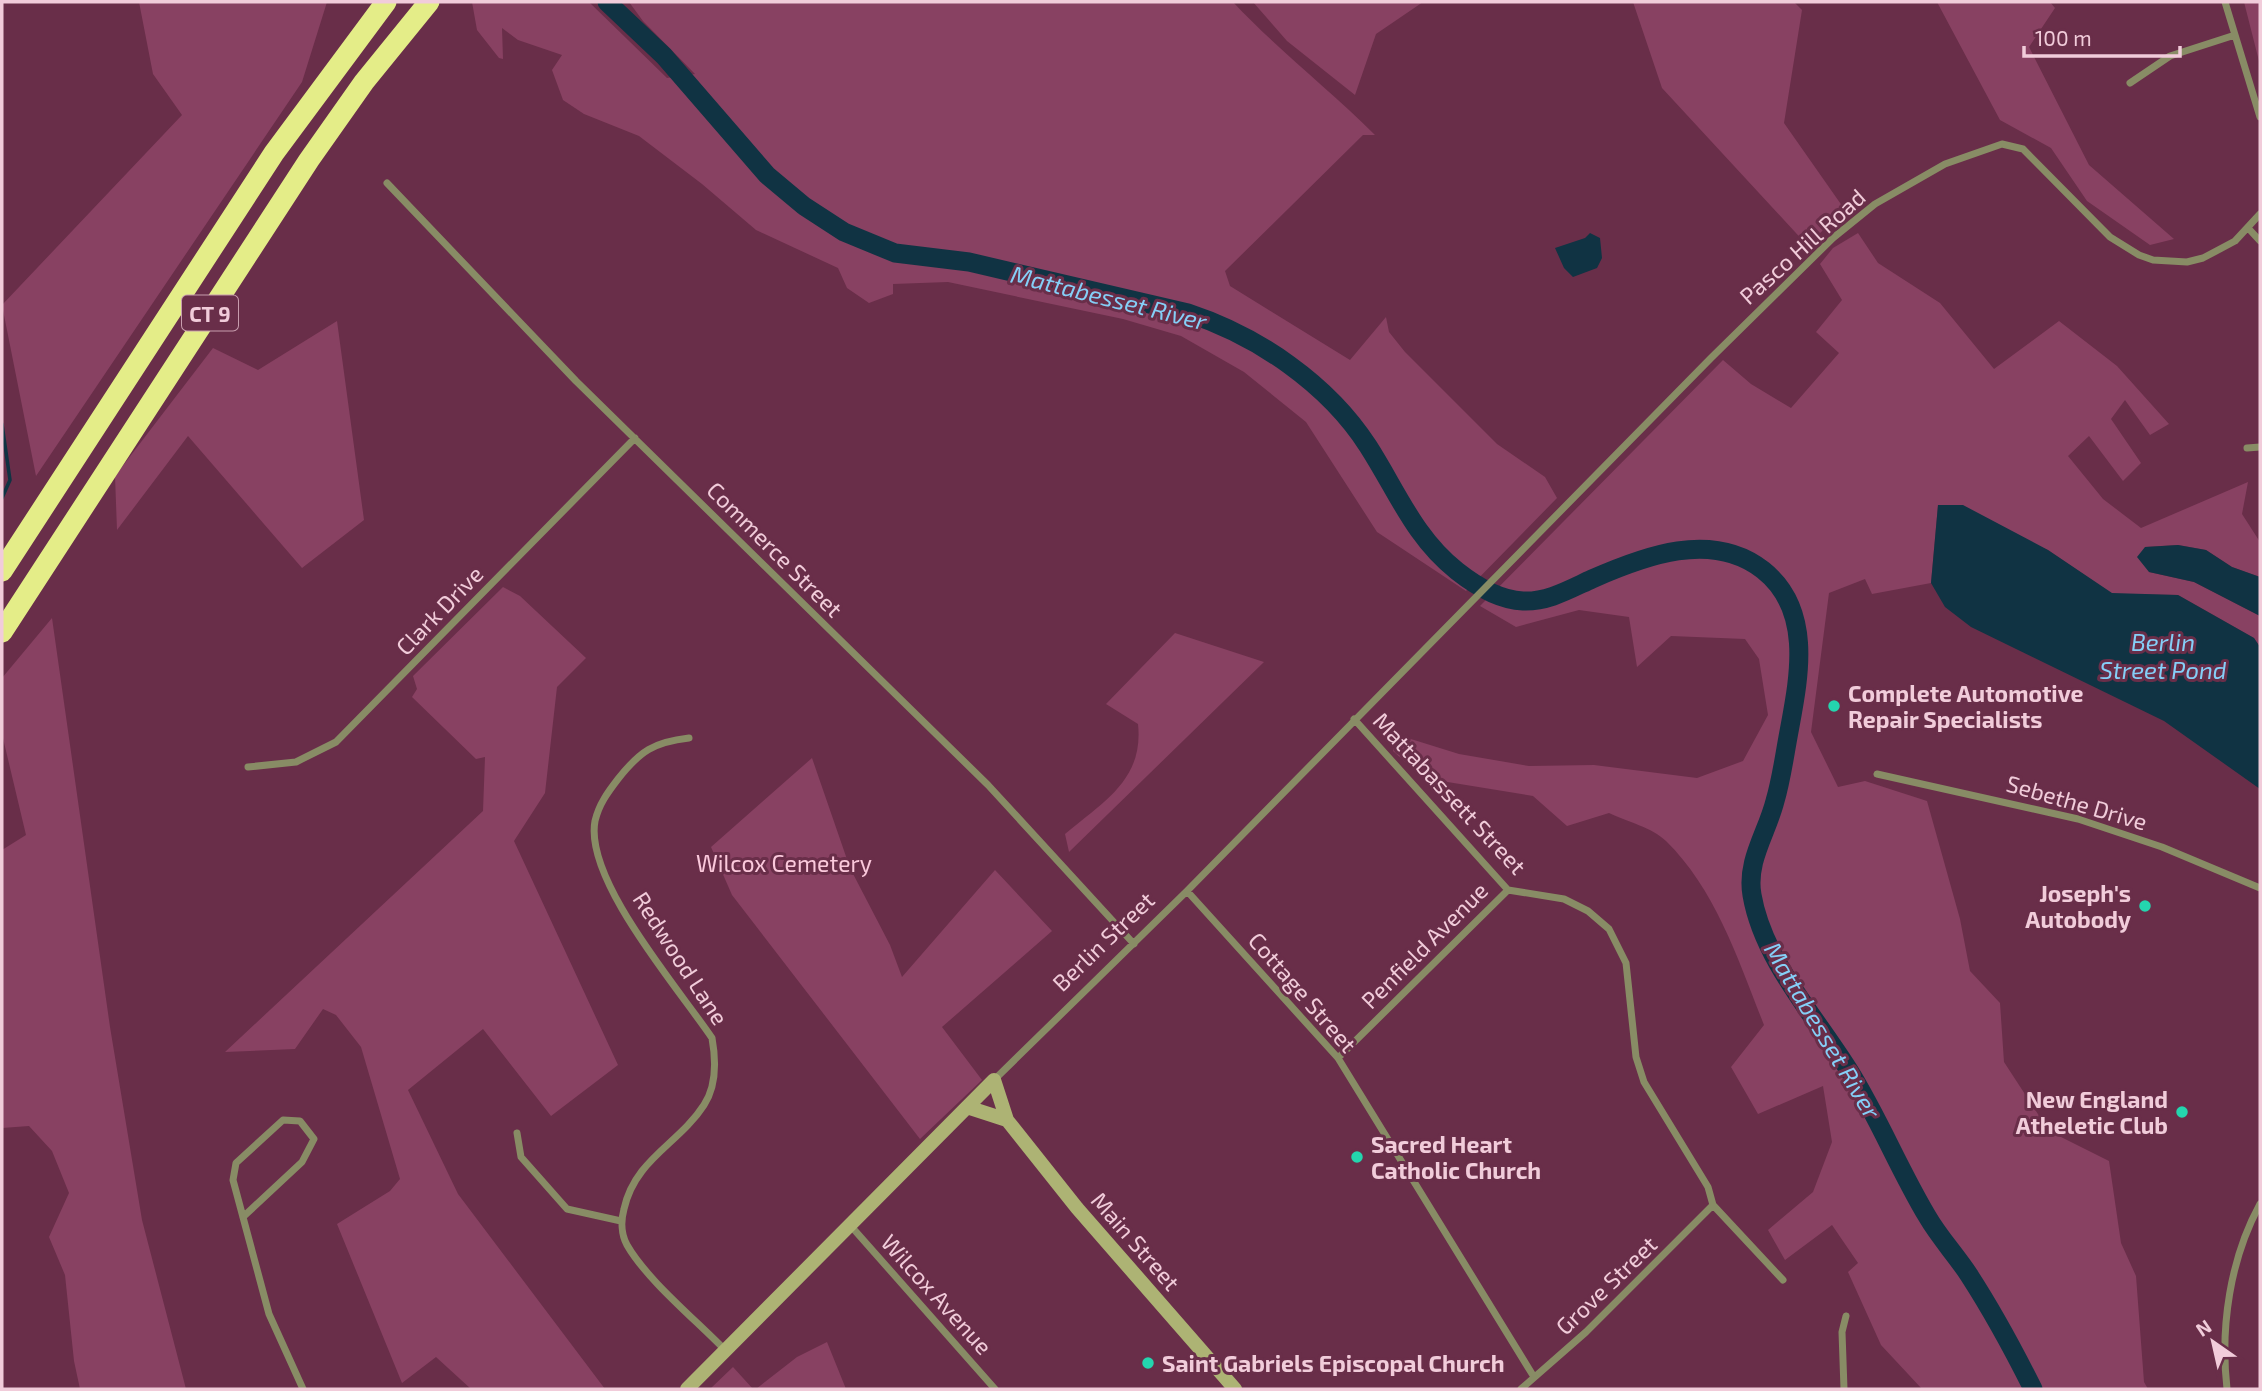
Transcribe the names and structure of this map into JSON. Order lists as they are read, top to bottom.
{
  "streets": {
    "highway": ["CT 9"],
    "street": [
      "Pasco Hill Road",
      "Commerce Street",
      "Clark Drive",
      "Mattabassett Street",
      "Sebethe Drive",
      "Berlin Street",
      "Penfield Avenue",
      "Redwood Lane",
      "Cottage Street",
      "Main Street",
      "Grove Street",
      "Wilcox Avenue"
    ]
  },
  "crossings": [
    ["Pasco Hill Road", "Berlin Street"],
    ["Commerce Street", "Clark Drive"],
    ["Commerce Street", "Berlin Street"],
    ["Mattabassett Street", "Berlin Street"],
    ["Mattabassett Street", "Penfield Avenue"],
    ["Mattabassett Street", "Grove Street"],
    ["Berlin Street", "Cottage Street"],
    ["Berlin Street", "Main Street"],
    ["Berlin Street", "Wilcox Avenue"],
    ["Penfield Avenue", "Cottage Street"],
    ["Cottage Street", "Grove Street"]
  ],
  "water": ["Mattabesset River", "Berlin Street Pond"],
  "parks": ["Wilcox Cemetery"],
  "places": [
    "Complete Automotive Repair Specialists",
    "Joseph's Autobody",
    "New England Atheletic Club",
    "Sacred Heart Catholic Church",
    "Saint Gabriels Episcopal Church"
  ],
  "scale_bar": "100 m",
  "north": "top left"
}
